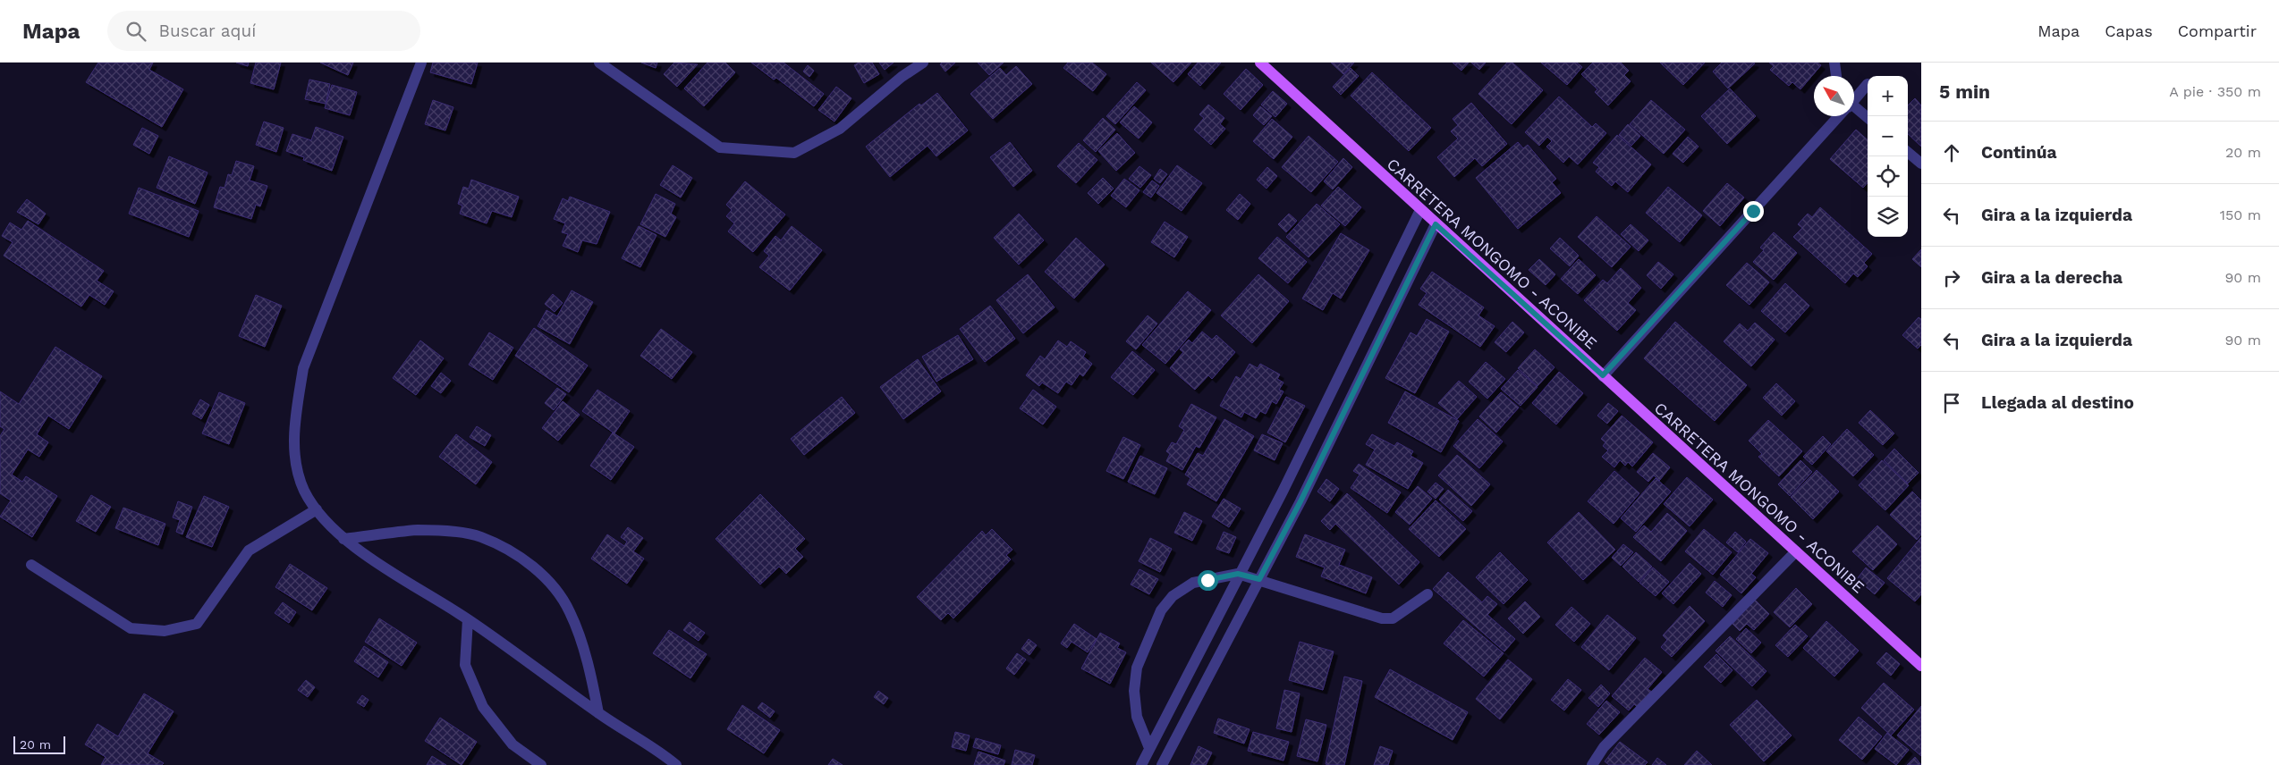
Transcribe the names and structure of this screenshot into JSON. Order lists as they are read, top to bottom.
{
  "streets": {
    "main road": ["CARRETERA MONGOMO - ACONIBE"]
  },
  "scale_bar": "20 m",
  "north": "top left",
  "page": {
    "header": "Mapa",
    "search": "Buscar aquí",
    "nav": ["Mapa", "Capas", "Compartir"],
    "heading": ["5 min", "A pie · 350 m"],
    "map_buttons": ["+", "−"],
    "list": [
      ["Continúa", "20 m"],
      ["Gira a la izquierda", "150 m"],
      ["Gira a la derecha", "90 m"],
      ["Gira a la izquierda", "90 m"],
      "Llegada al destino"
    ],
    "scale": "20 m"
  }
}
